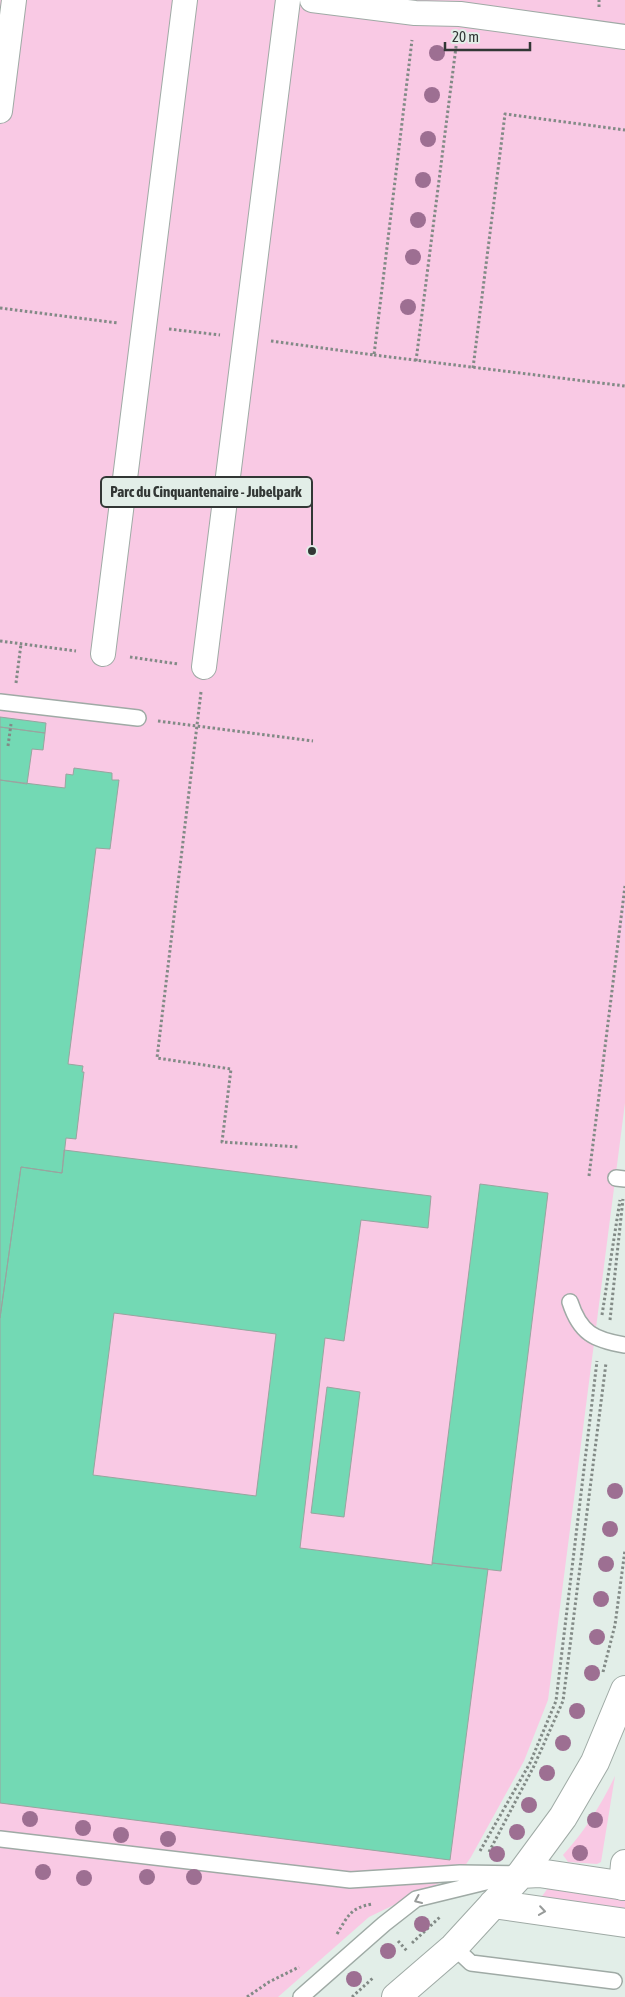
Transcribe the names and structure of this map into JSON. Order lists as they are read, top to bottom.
{
  "places": ["Parc du Cinquantenaire - Jubelpark"],
  "scale_bar": "20 m"
}
